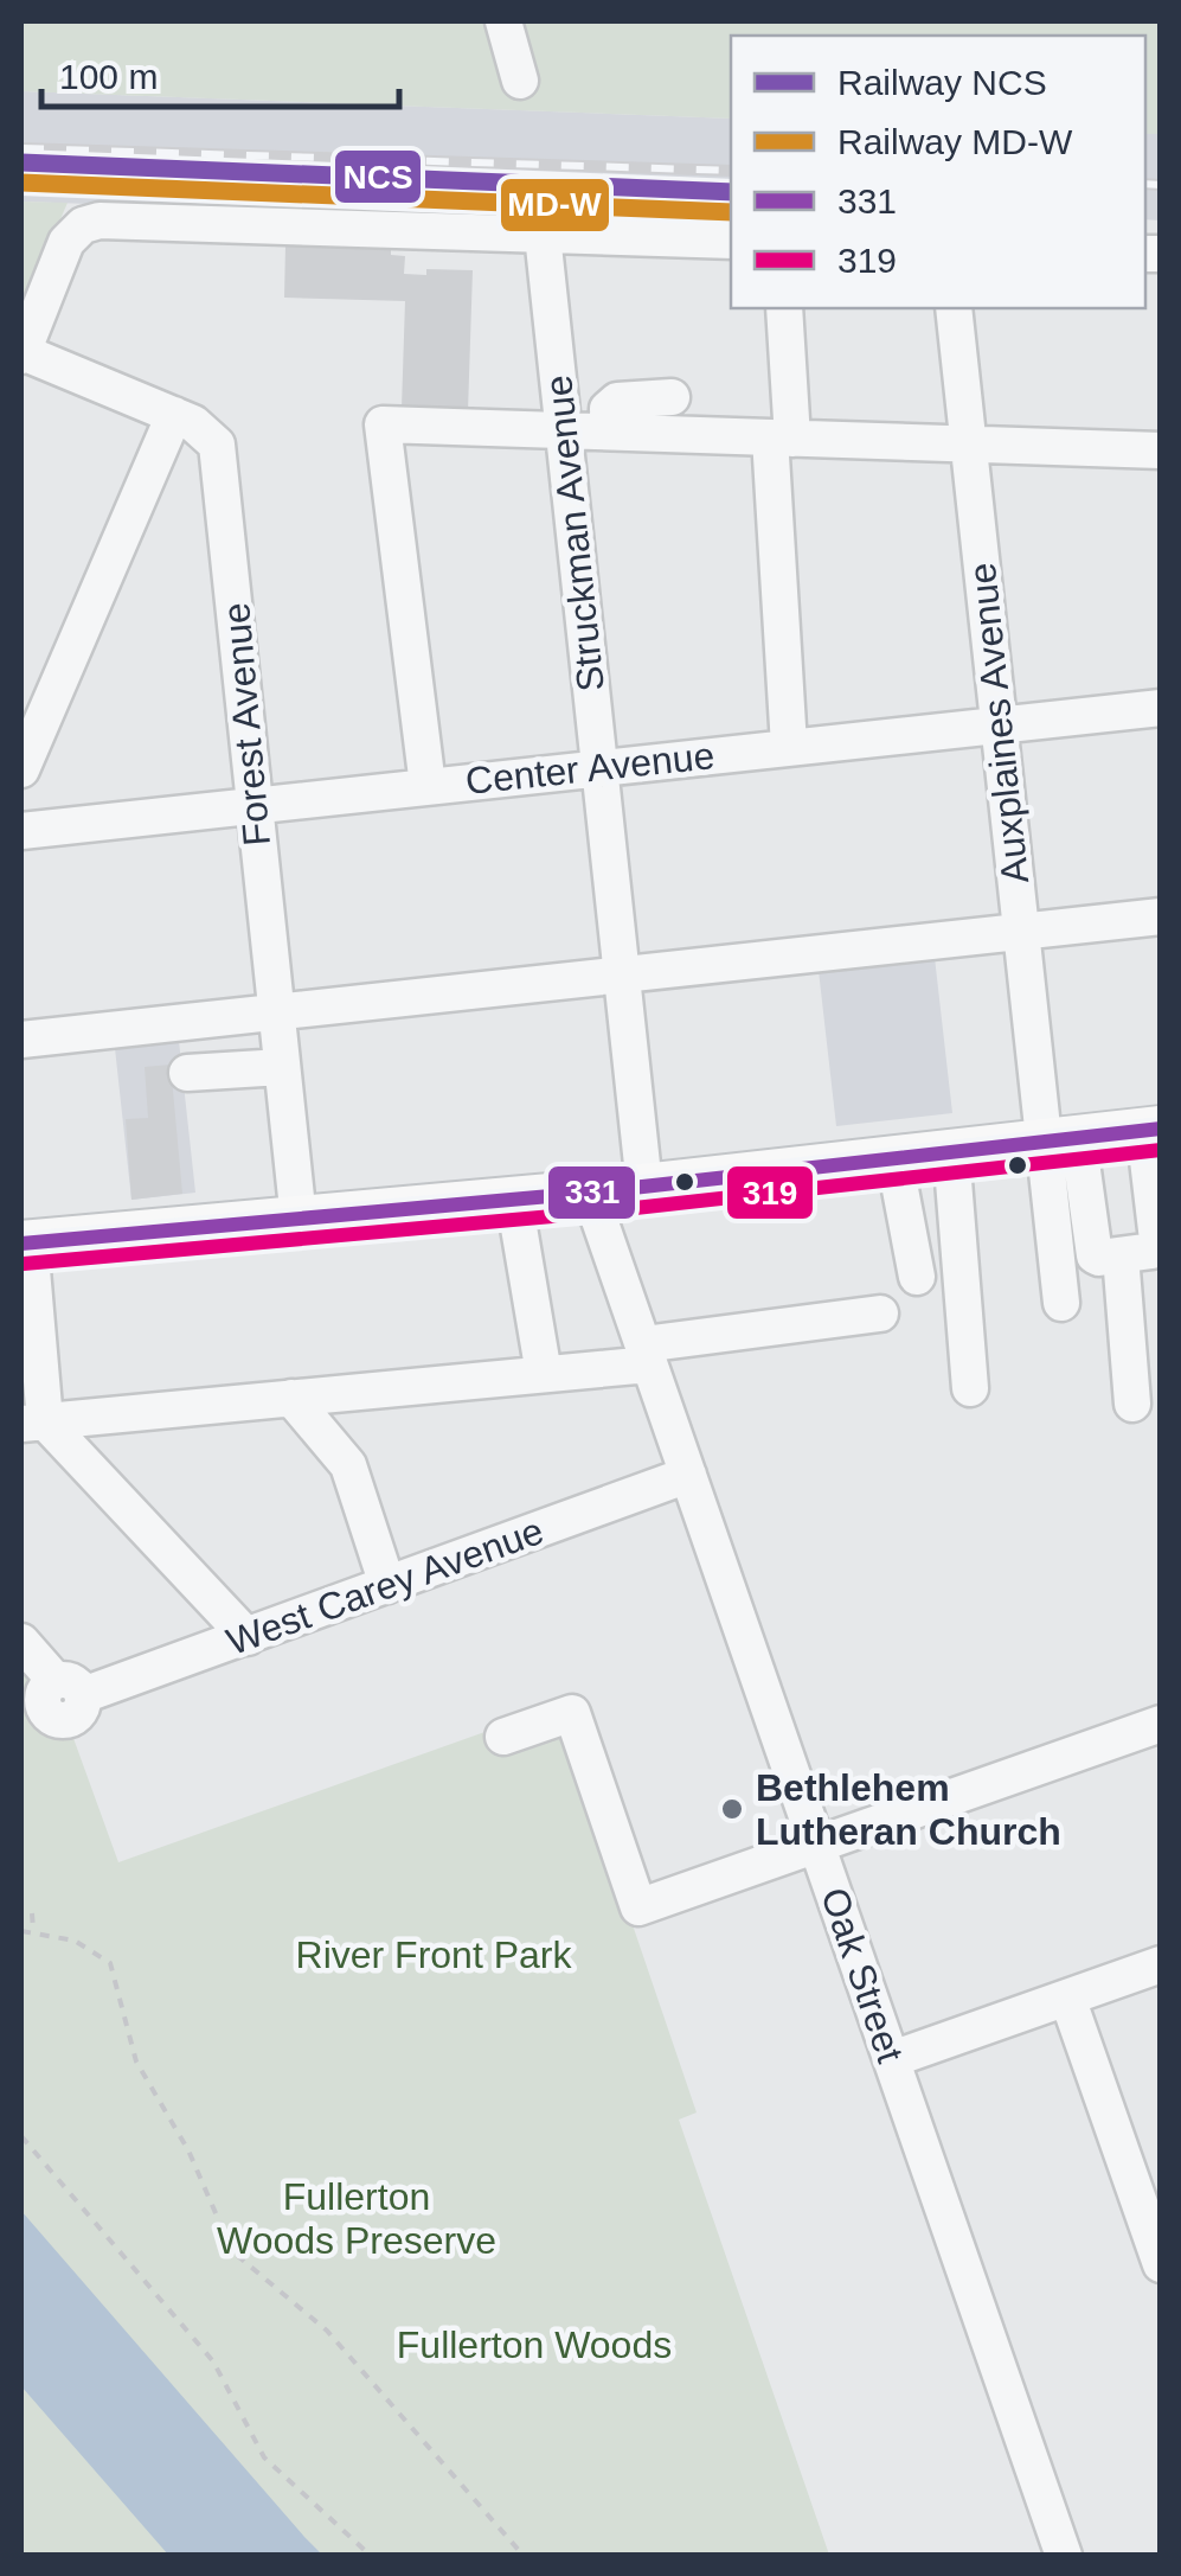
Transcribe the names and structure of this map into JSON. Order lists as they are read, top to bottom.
{
  "streets": {
    "street": [
      "Struckman Avenue",
      "Auxplaines Avenue",
      "Forest Avenue",
      "Center Avenue",
      "West Carey Avenue",
      "Oak Street"
    ]
  },
  "crossings": [
    ["Struckman Avenue", "Center Avenue"],
    ["Auxplaines Avenue", "Center Avenue"],
    ["Forest Avenue", "Center Avenue"],
    ["West Carey Avenue", "Oak Street"]
  ],
  "parks": ["River Front Park", "Fullerton Woods Preserve", "Fullerton Woods"],
  "places": ["Bethlehem Lutheran Church"],
  "lines": [
    "rail line NCS",
    "rail line MD-W",
    "transit line 331",
    "transit line 319"
  ],
  "legend": [
    "Railway NCS",
    "Railway MD-W",
    "331",
    "319"
  ],
  "scale_bar": "100 m"
}
